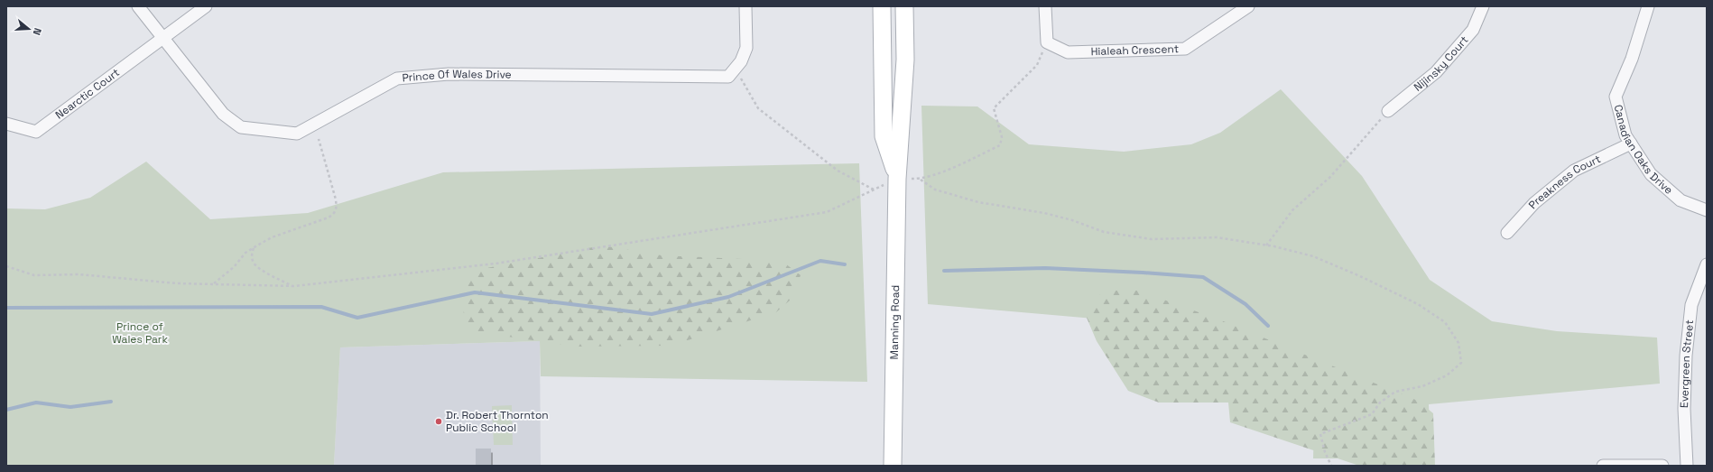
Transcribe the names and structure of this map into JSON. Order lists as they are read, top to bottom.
{
  "streets": {
    "main road": ["Manning Road"],
    "street": [
      "Hialeah Crescent",
      "Nijinsky Court",
      "Prince Of Wales Drive",
      "Nearctic Court",
      "Canadian Oaks Drive",
      "Preakness Court",
      "Evergreen Street"
    ]
  },
  "crossings": [
    ["Prince Of Wales Drive", "Nearctic Court"],
    ["Canadian Oaks Drive", "Preakness Court"]
  ],
  "parks": ["Prince of Wales Park"],
  "places": ["Dr. Robert Thornton Public School"],
  "north": "right"
}
